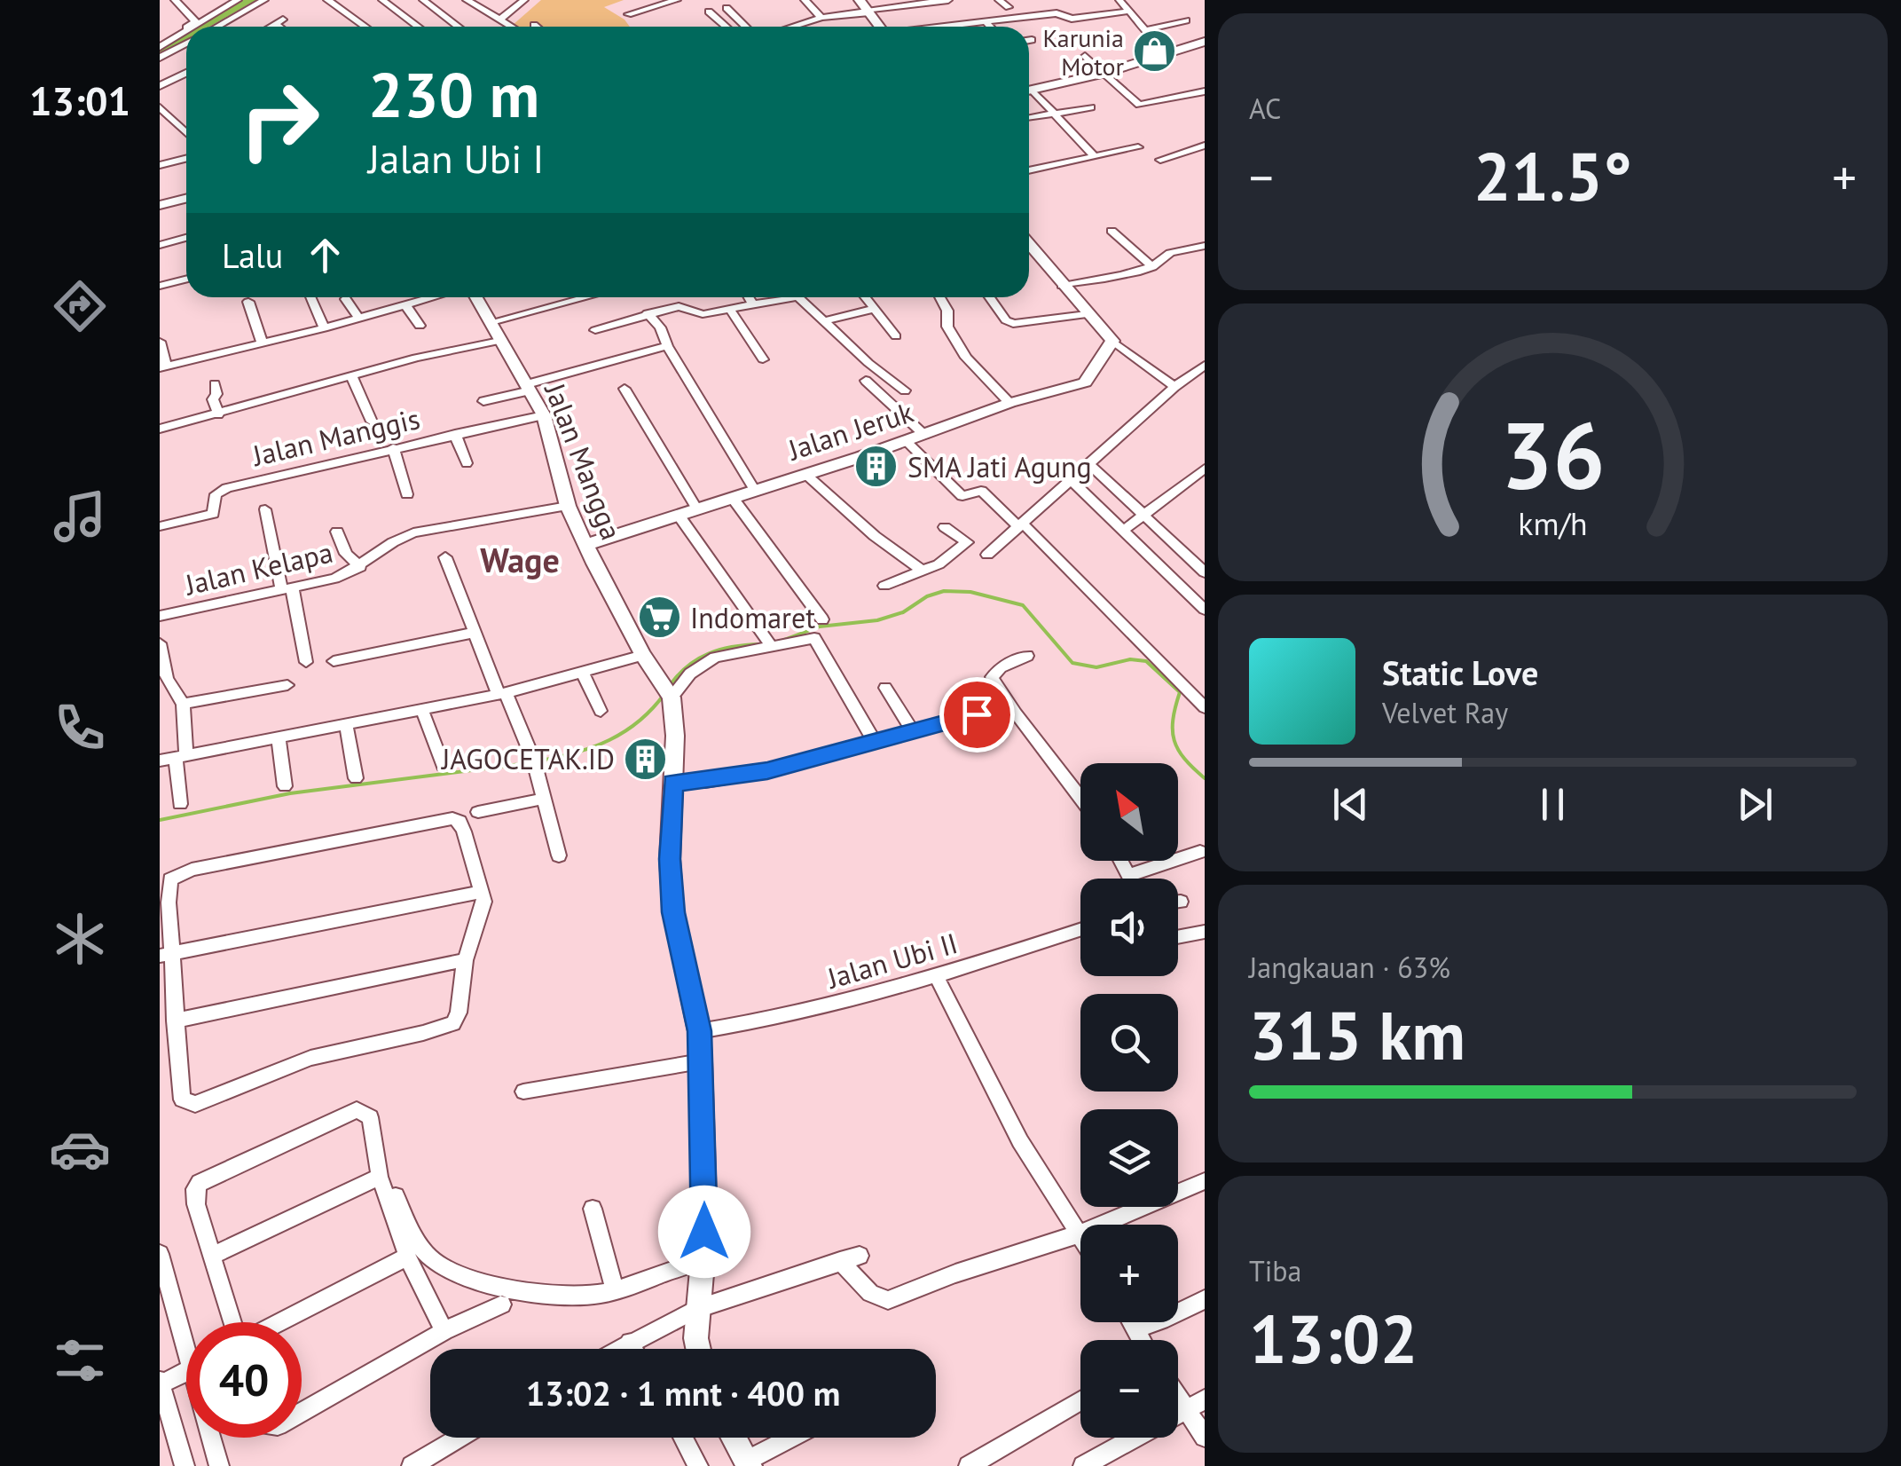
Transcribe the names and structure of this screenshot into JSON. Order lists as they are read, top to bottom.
{
  "streets": {
    "street": [
      "Jalan Jeruk",
      "Jalan Manggis",
      "Jalan Mangga",
      "Jalan Kelapa",
      "Jalan Ubi II"
    ]
  },
  "crossings": [
    ["Jalan Jeruk", "Jalan Mangga"],
    ["Jalan Manggis", "Jalan Mangga"],
    ["Jalan Mangga", "Jalan Kelapa"]
  ],
  "districts": ["Wage"],
  "places": {
    "shop": ["Karunia Motor"],
    "building": ["SMA Jati Agung", "JAGOCETAK.ID"],
    "supermarket": ["Indomaret"]
  },
  "north": "top left",
  "page": {
    "tabs": "13:01",
    "tile": [
      "AC",
      ["Jangkauan · 63%", "315 km"],
      ["Tiba", "13:02"]
    ],
    "turn": ["230 m", "Jalan Ubi I"],
    "heat": ["−", "21.5°", "+"],
    "then": "Lalu",
    "song": ["Static Love", "Velvet Ray"],
    "map_buttons": ["+", "−"],
    "limit": "40",
    "trip": "13:02 · 1 mnt · 400 m",
    "gauge": ["36", "km/h"]
  }
}
